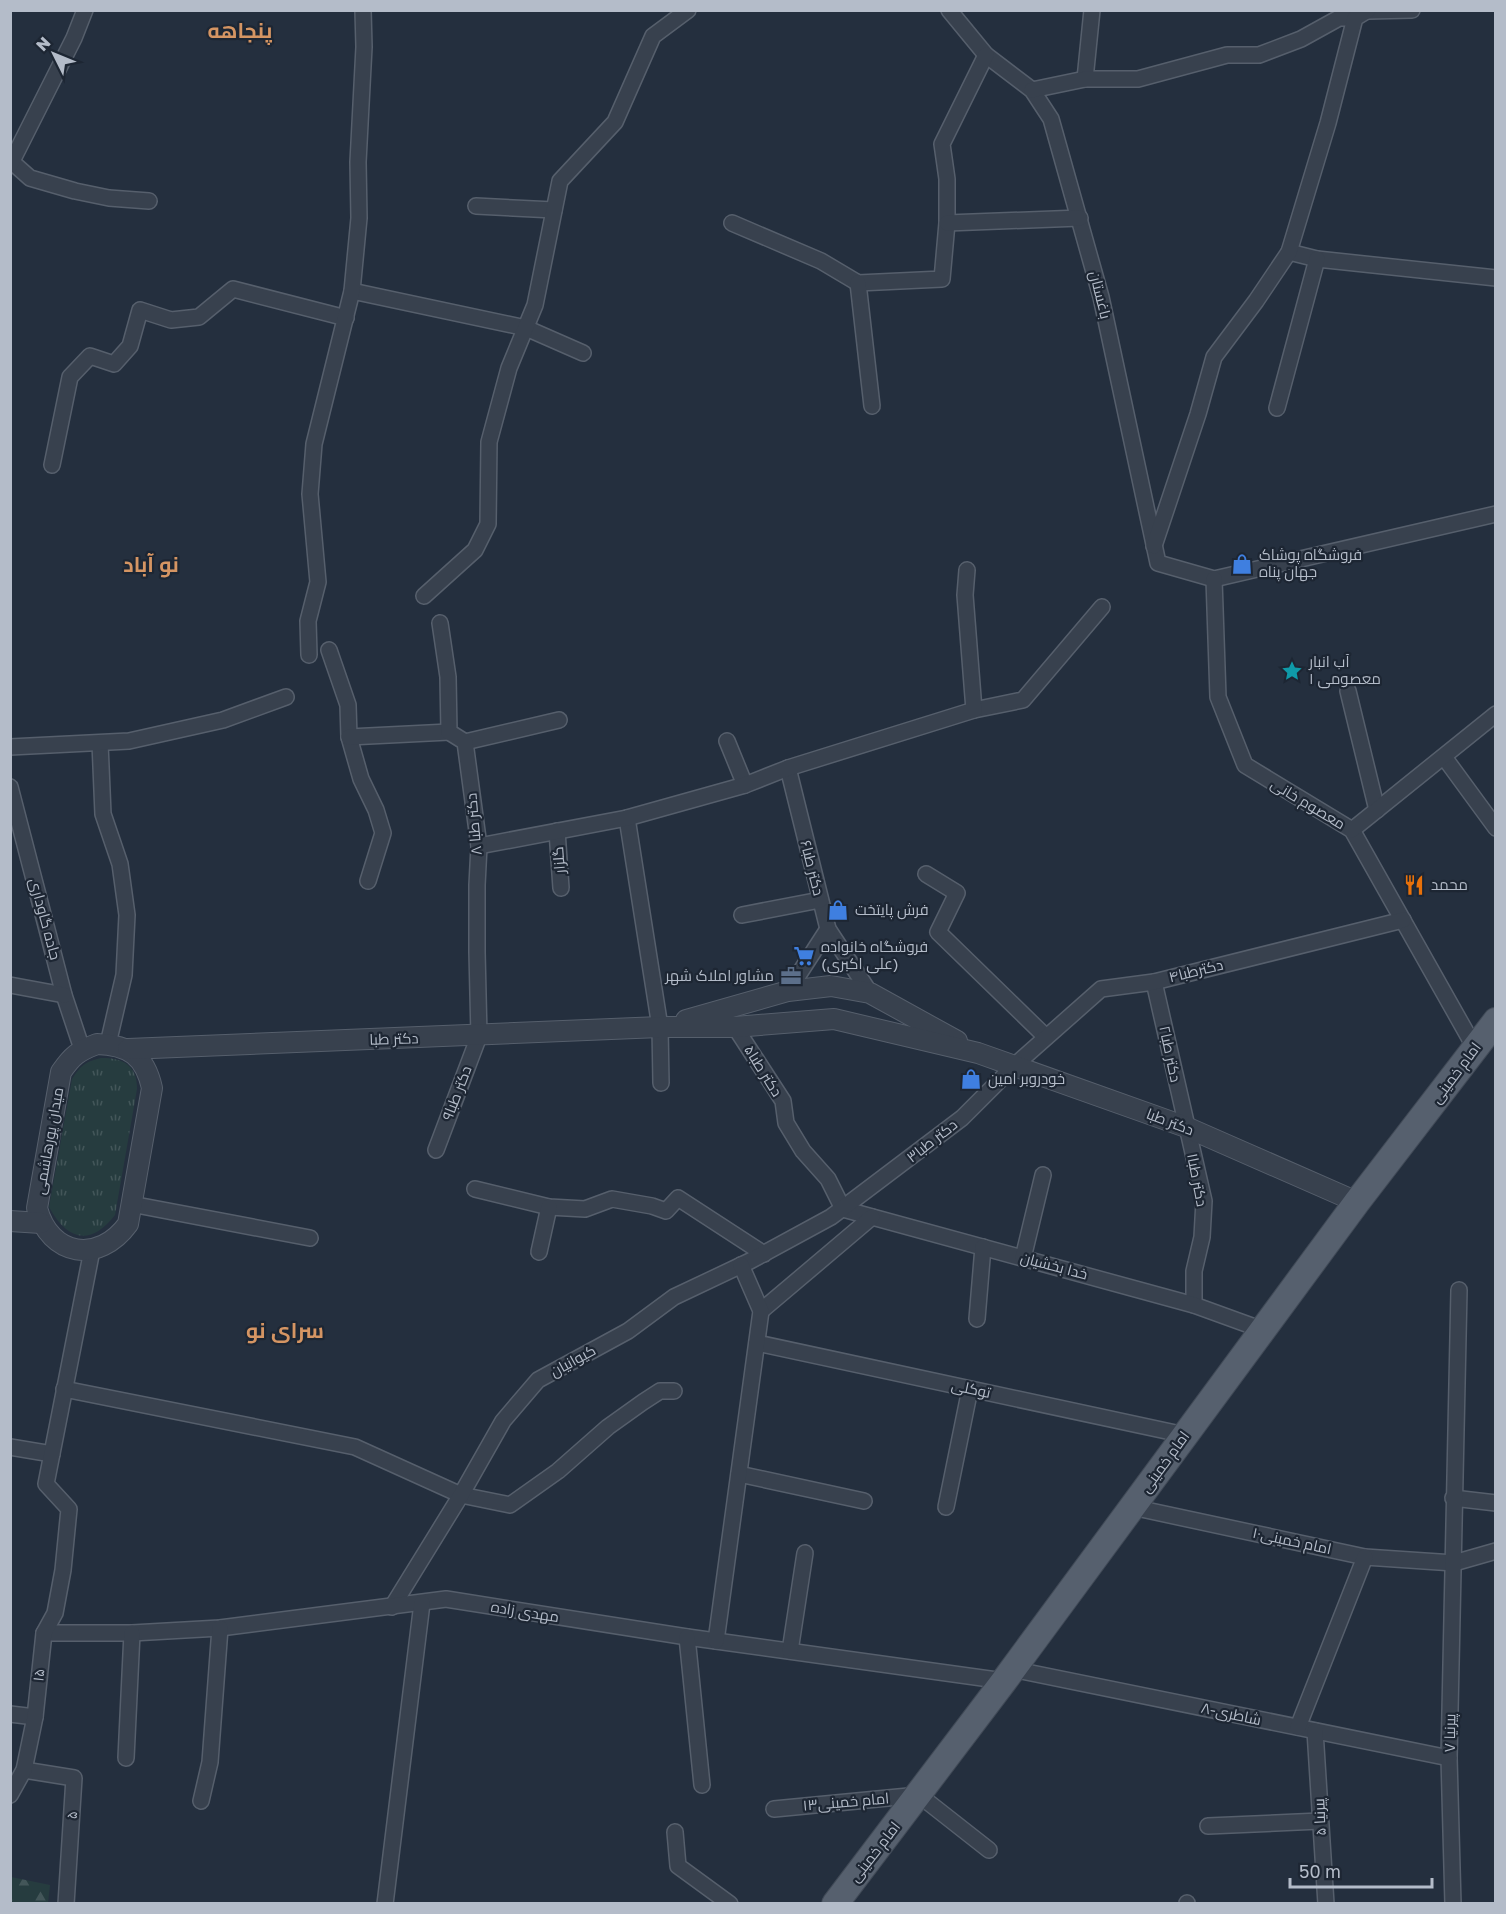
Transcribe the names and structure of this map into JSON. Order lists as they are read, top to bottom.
{
  "streets": {
    "main road": ["امام خمینی"],
    "street": [
      "باغستان",
      "معصوم خانی",
      "دکتر طبا ۸",
      "گلزار",
      "دکتر طبا۶",
      "جاده گاوداری",
      "دکترطبا۴",
      "دکتر طبا",
      "دکتر طبا۲",
      "دکتر طبا۵",
      "دکتر طبا۹",
      "میدان پورهاشمی",
      "دکتر طبا۳",
      "دکتر طبا۱",
      "خدا بخشیان",
      "کیوانیان",
      "توکلی",
      "امام خمینی۱۰",
      "مهدی زاده",
      "۱۵",
      "۸-شاطری",
      "پیرنیا ۷",
      "امام خمینی۱۳",
      "۵",
      "پیرنیا ۵"
    ]
  },
  "crossings": [
    ["باغستان", "معصوم خانی"],
    ["معصوم خانی", "دکترطبا۴"],
    ["معصوم خانی", "امام خمینی"],
    ["دکتر طبا ۸", "دکتر طبا"],
    ["دکتر طبا ۸", "دکتر طبا۹"],
    ["دکتر طبا۶", "دکتر طبا"],
    ["جاده گاوداری", "میدان پورهاشمی"],
    ["دکترطبا۴", "دکتر طبا"],
    ["دکترطبا۴", "دکتر طبا۲"],
    ["دکترطبا۴", "دکتر طبا۳"],
    ["دکتر طبا", "دکتر طبا۲"],
    ["دکتر طبا", "دکتر طبا۵"],
    ["دکتر طبا", "امام خمینی"],
    ["دکتر طبا", "دکتر طبا۹"],
    ["دکتر طبا", "دکتر طبا۳"],
    ["دکتر طبا", "دکتر طبا۱"],
    ["دکتر طبا۲", "دکتر طبا۱"],
    ["دکتر طبا۵", "دکتر طبا۳"],
    ["دکتر طبا۵", "خدا بخشیان"],
    ["دکتر طبا۵", "کیوانیان"],
    ["امام خمینی", "خدا بخشیان"],
    ["امام خمینی", "توکلی"],
    ["امام خمینی", "امام خمینی۱۰"],
    ["امام خمینی", "مهدی زاده"],
    ["امام خمینی", "۸-شاطری"],
    ["امام خمینی", "امام خمینی۱۳"],
    ["دکتر طبا۳", "خدا بخشیان"],
    ["دکتر طبا۳", "کیوانیان"],
    ["دکتر طبا۱", "خدا بخشیان"],
    ["خدا بخشیان", "کیوانیان"],
    ["کیوانیان", "مهدی زاده"],
    ["امام خمینی۱۰", "پیرنیا ۷"],
    ["مهدی زاده", "۱۵"],
    ["مهدی زاده", "۸-شاطری"],
    ["۱۵", "۵"],
    ["۸-شاطری", "پیرنیا ۷"],
    ["۸-شاطری", "پیرنیا ۵"]
  ],
  "districts": ["پنجاهه", "نو آباد", "سرای نو"],
  "places": {
    "shop": ["فروشگاه پوشاک جهان پناه", "فرش پایتخت", "خودروبر امین"],
    "place": ["آب انبار معصومی ۱"],
    "restaurant": ["محمد"],
    "supermarket": ["فروشگاه خانواده (علی اکبری)"],
    "office": ["مشاور املاک شهر"]
  },
  "scale_bar": "50 m",
  "north": "top left"
}
